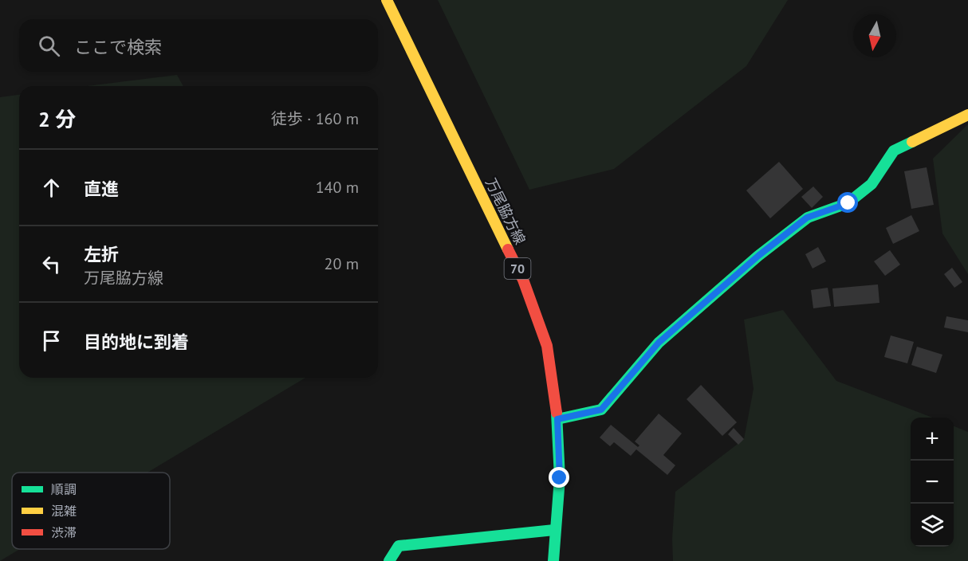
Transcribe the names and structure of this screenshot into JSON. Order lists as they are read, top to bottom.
{
  "streets": {
    "street": ["万尾脇方線", "70"]
  },
  "legend": ["順調", "混雑", "渋滞"],
  "north": "bottom",
  "page": {
    "search": "ここで検索",
    "heading": ["2 分", "徒歩 · 160 m"],
    "list": [
      ["直進", "140 m"],
      ["左折", "万尾脇方線", "20 m"],
      "目的地に到着"
    ],
    "map_buttons": ["+", "−"]
  }
}
